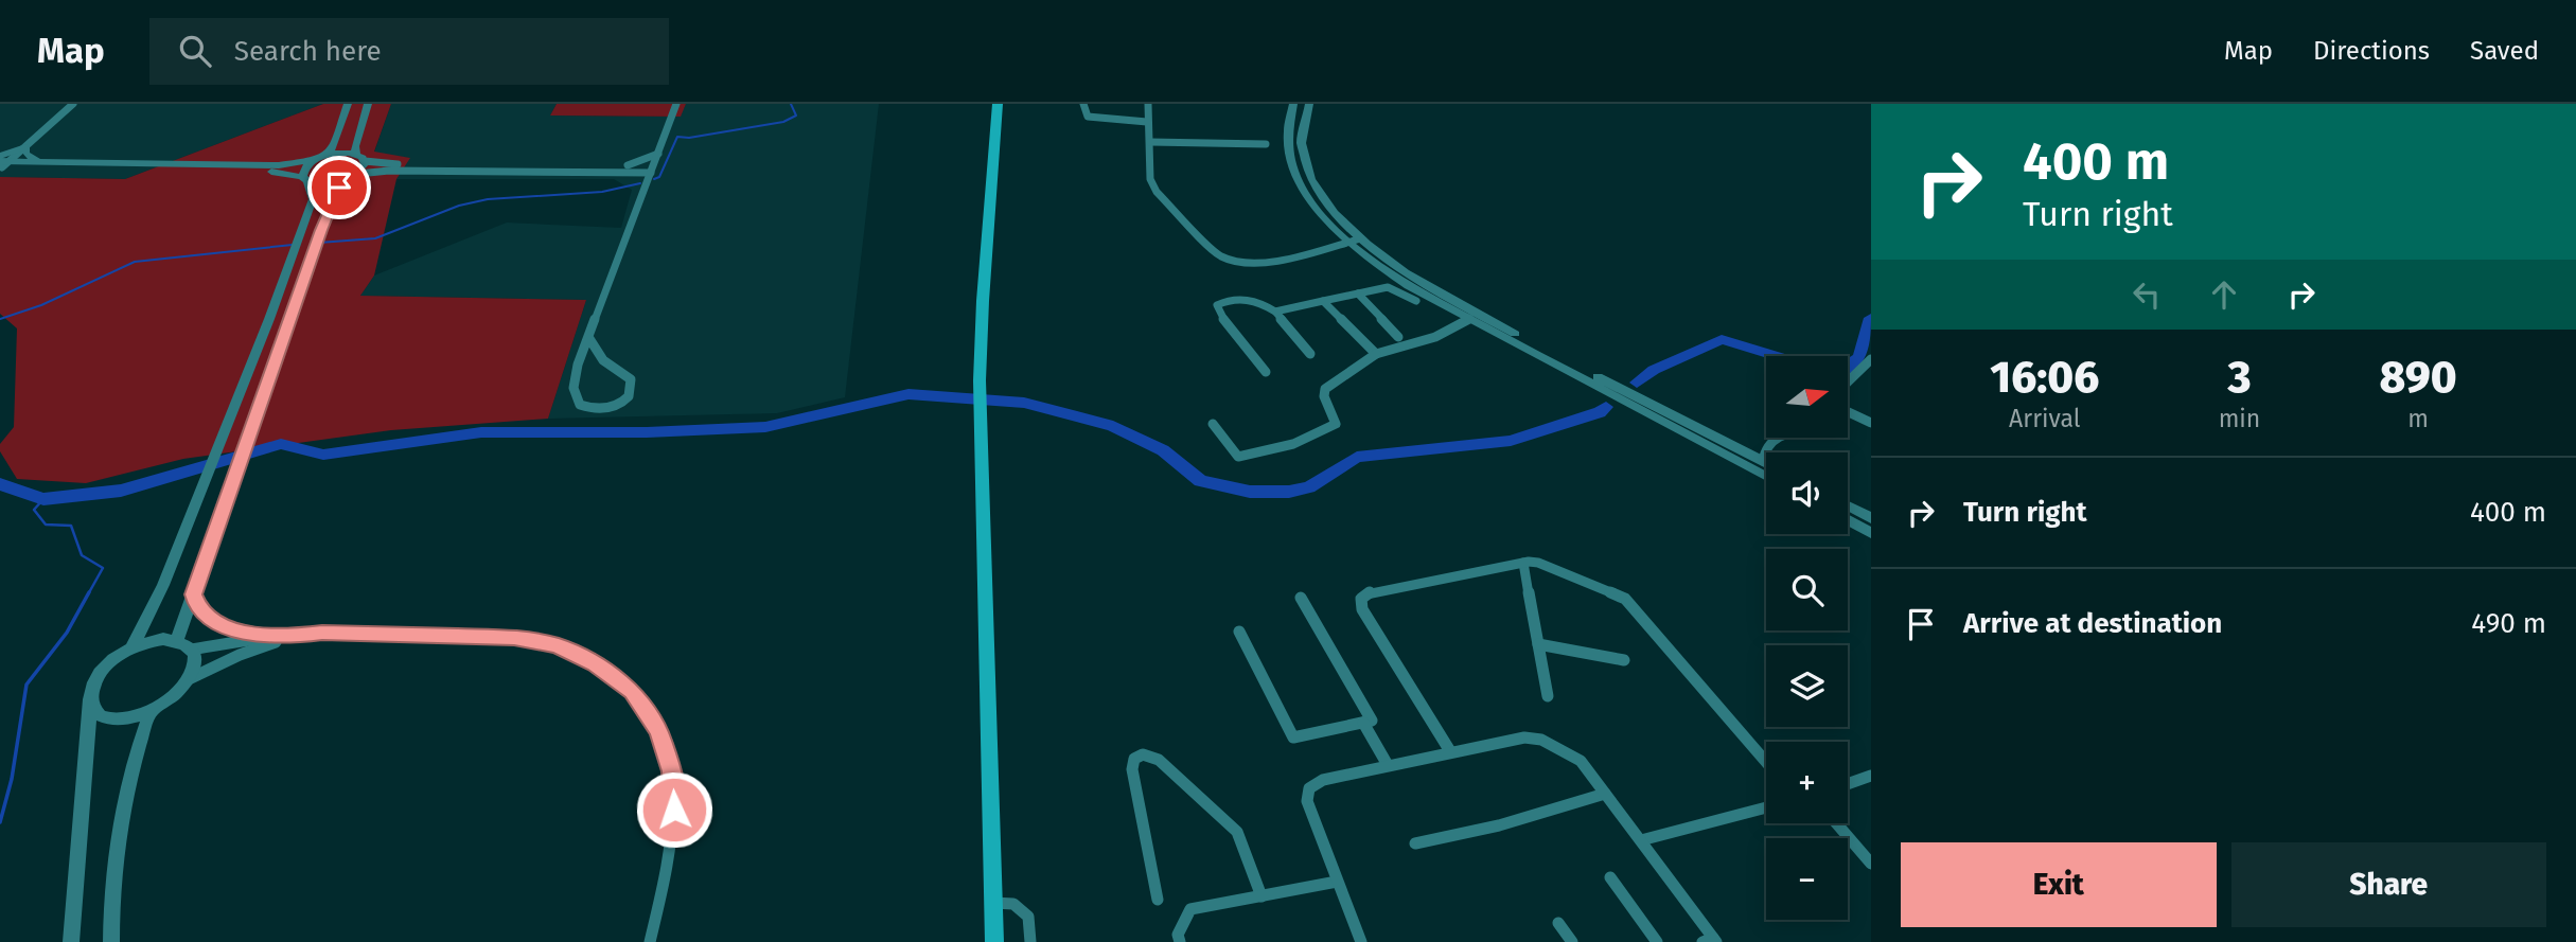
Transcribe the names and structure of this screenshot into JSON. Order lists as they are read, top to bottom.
{
  "north": "right",
  "page": {
    "header": "Map",
    "search": "Search here",
    "nav": ["Map", "Directions", "Saved"],
    "turn": ["400 m", "Turn right"],
    "eta": [
      "16:06",
      "Arrival",
      "3",
      "min",
      "890",
      "m"
    ],
    "map_buttons": ["+", "−"],
    "list": [
      {
        "name": "Turn right",
        "value": "400 m"
      },
      {
        "name": "Arrive at destination",
        "value": "490 m"
      }
    ],
    "buttons": ["Exit", "Share"]
  }
}
